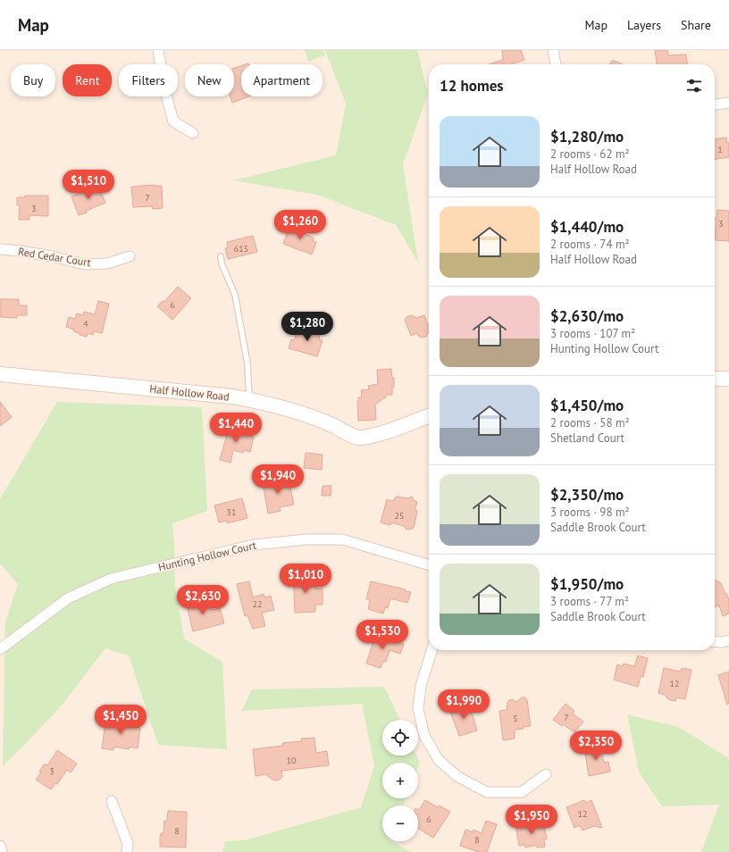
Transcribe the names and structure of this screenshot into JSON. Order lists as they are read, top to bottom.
{
  "streets": {
    "street": ["Red Cedar Court", "Half Hollow Road", "Hunting Hollow Court"]
  },
  "house_numbers": [
    "1",
    "7",
    "3",
    "3",
    "615",
    "6",
    "4",
    "31",
    "25",
    "22",
    "12",
    "7",
    "5",
    "10",
    "3",
    "12",
    "6",
    "8",
    "8"
  ],
  "page": {
    "header": "Map",
    "nav": ["Map", "Layers", "Share"],
    "chip": [
      "Buy",
      "Rent",
      "Filters",
      "New",
      "Apartment"
    ],
    "heading": "12 homes",
    "list": [
      {
        "name": "$1,280/mo",
        "note": "2 rooms · 62 m² · Half Hollow Road"
      },
      {
        "name": "$1,440/mo",
        "note": "2 rooms · 74 m² · Half Hollow Road"
      },
      {
        "name": "$2,630/mo",
        "note": "3 rooms · 107 m² · Hunting Hollow Court"
      },
      {
        "name": "$1,450/mo",
        "note": "2 rooms · 58 m² · Shetland Court"
      },
      {
        "name": "$2,350/mo",
        "note": "3 rooms · 98 m² · Saddle Brook Court"
      },
      {
        "name": "$1,950/mo",
        "note": "3 rooms · 77 m² · Saddle Brook Court"
      }
    ],
    "price": [
      "$1,510",
      "$1,260",
      "$1,280",
      "$1,440",
      "$1,940",
      "$1,010",
      "$2,630",
      "$1,530",
      "$1,990",
      "$1,450",
      "$2,350",
      "$1,950"
    ],
    "map_buttons": ["+", "−"]
  }
}
